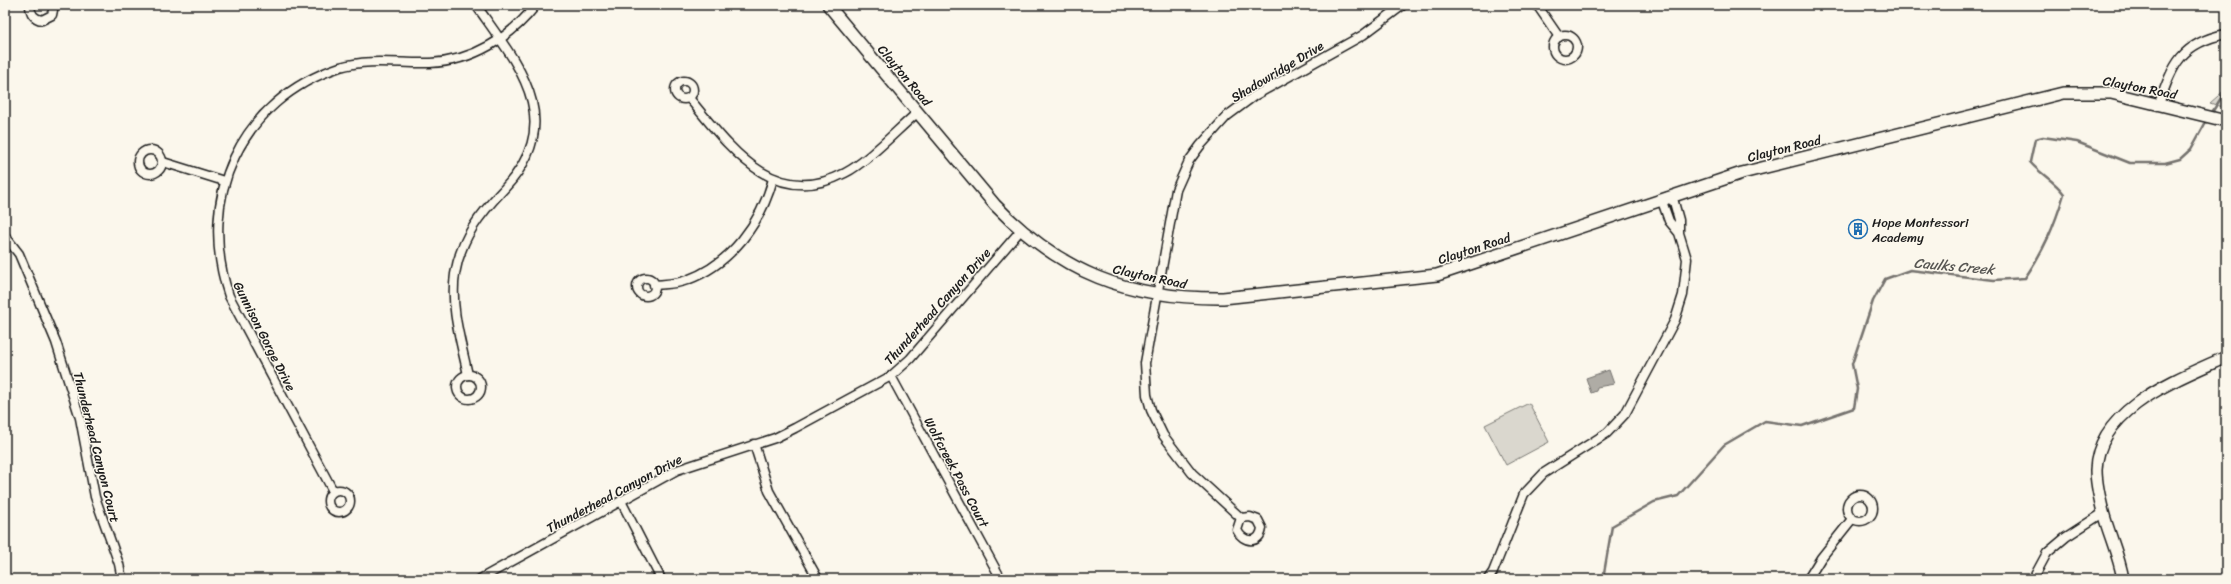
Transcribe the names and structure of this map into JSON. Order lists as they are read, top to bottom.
{
  "streets": {
    "main road": ["Clayton Road"],
    "street": [
      "Shadowridge Drive",
      "Thunderhead Canyon Drive",
      "Gunnison Gorge Drive",
      "Thunderhead Canyon Court",
      "Wolfcreek Pass Court"
    ]
  },
  "crossings": [
    ["Shadowridge Drive", "Clayton Road"],
    ["Clayton Road", "Thunderhead Canyon Drive"],
    ["Thunderhead Canyon Drive", "Wolfcreek Pass Court"]
  ],
  "water": ["Caulks Creek"],
  "places": {
    "building": ["Hope Montessori Academy"]
  }
}
